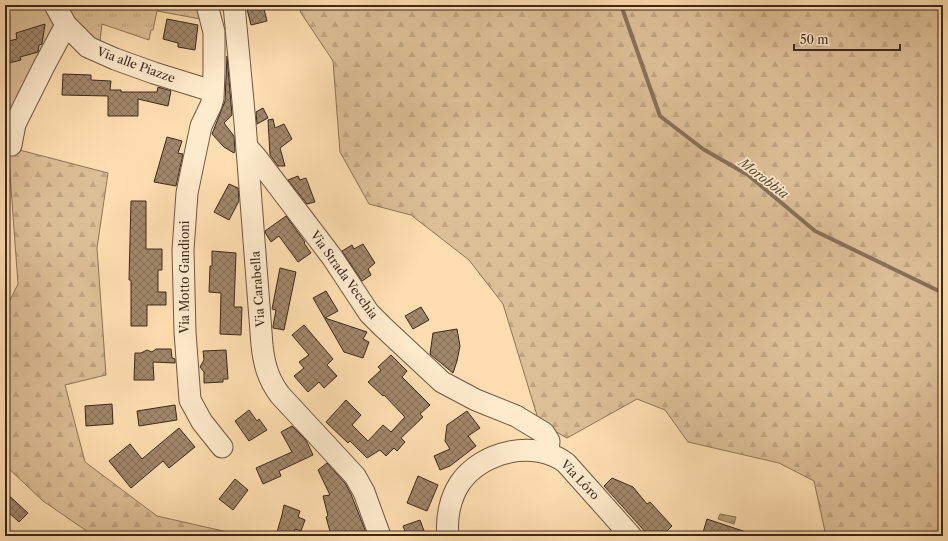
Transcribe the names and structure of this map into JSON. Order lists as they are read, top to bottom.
{
  "streets": {
    "street": [
      "Via alle Piazze",
      "Via Strada Vecchia",
      "Via Motto Gandioni",
      "Via Carabella",
      "Via Lôro"
    ]
  },
  "crossings": [
    ["Via alle Piazze", "Via Motto Gandioni"],
    ["Via Strada Vecchia", "Via Carabella"],
    ["Via Strada Vecchia", "Via Lôro"]
  ],
  "water": ["Morobbia"],
  "scale_bar": "50 m"
}
